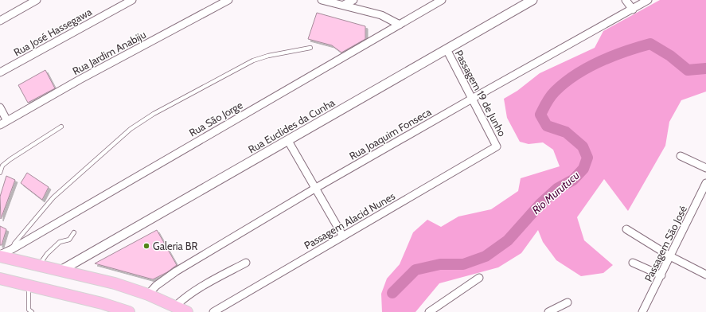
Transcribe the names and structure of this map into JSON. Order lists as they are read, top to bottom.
{
  "streets": {
    "street": [
      "Rua José Hassegawa",
      "Rua Jardim Anabiju",
      "Passagem 19 de Junho",
      "Rua São Jorge",
      "Rua Euclides da Cunha",
      "Rua Joaquim Fonseca",
      "Passagem Alacid Nunes",
      "Passagem São José"
    ]
  },
  "crossings": [
    ["Passagem 19 de Junho", "Rua Euclides da Cunha"],
    ["Passagem 19 de Junho", "Rua Joaquim Fonseca"],
    ["Passagem 19 de Junho", "Passagem Alacid Nunes"]
  ],
  "water": ["Rio Murutucu"],
  "places": ["Galeria BR"]
}
